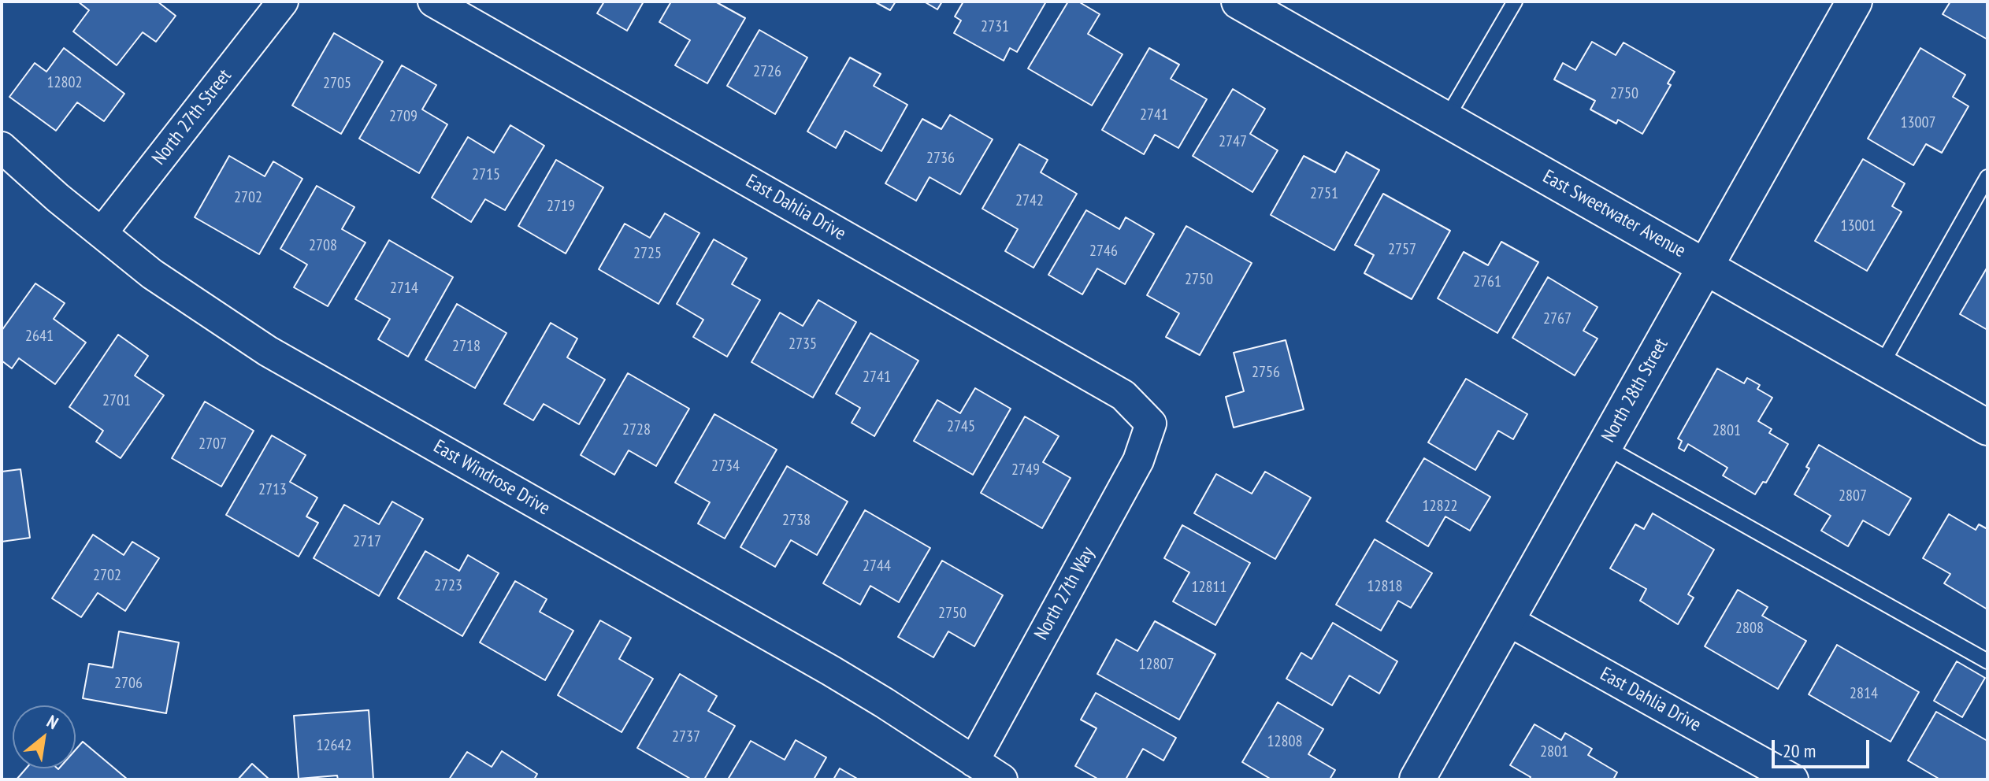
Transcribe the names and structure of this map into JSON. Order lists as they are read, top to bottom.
{
  "streets": {
    "street": [
      "North 27th Street",
      "East Dahlia Drive",
      "East Sweetwater Avenue",
      "North 28th Street",
      "East Windrose Drive",
      "North 27th Way"
    ]
  },
  "crossings": [
    ["North 27th Street", "East Windrose Drive"],
    ["East Dahlia Drive", "North 28th Street"],
    ["East Dahlia Drive", "North 27th Way"],
    ["East Sweetwater Avenue", "North 28th Street"],
    ["East Windrose Drive", "North 27th Way"]
  ],
  "house_numbers": [
    "2731",
    "2726",
    "12802",
    "2705",
    "2750",
    "2741",
    "2709",
    "13007",
    "2747",
    "2736",
    "2715",
    "2751",
    "2702",
    "2742",
    "2719",
    "13001",
    "2708",
    "2757",
    "2746",
    "2725",
    "2750",
    "2761",
    "2714",
    "2767",
    "2641",
    "2735",
    "2718",
    "2756",
    "2741",
    "2701",
    "2745",
    "2728",
    "2801",
    "2707",
    "2734",
    "2749",
    "2713",
    "2807",
    "12822",
    "2738",
    "2717",
    "2744",
    "2702",
    "2723",
    "12818",
    "12811",
    "2750",
    "2808",
    "12807",
    "2706",
    "2814",
    "2737",
    "12808",
    "12642",
    "2801"
  ],
  "scale_bar": "20 m",
  "north": "top right"
}
